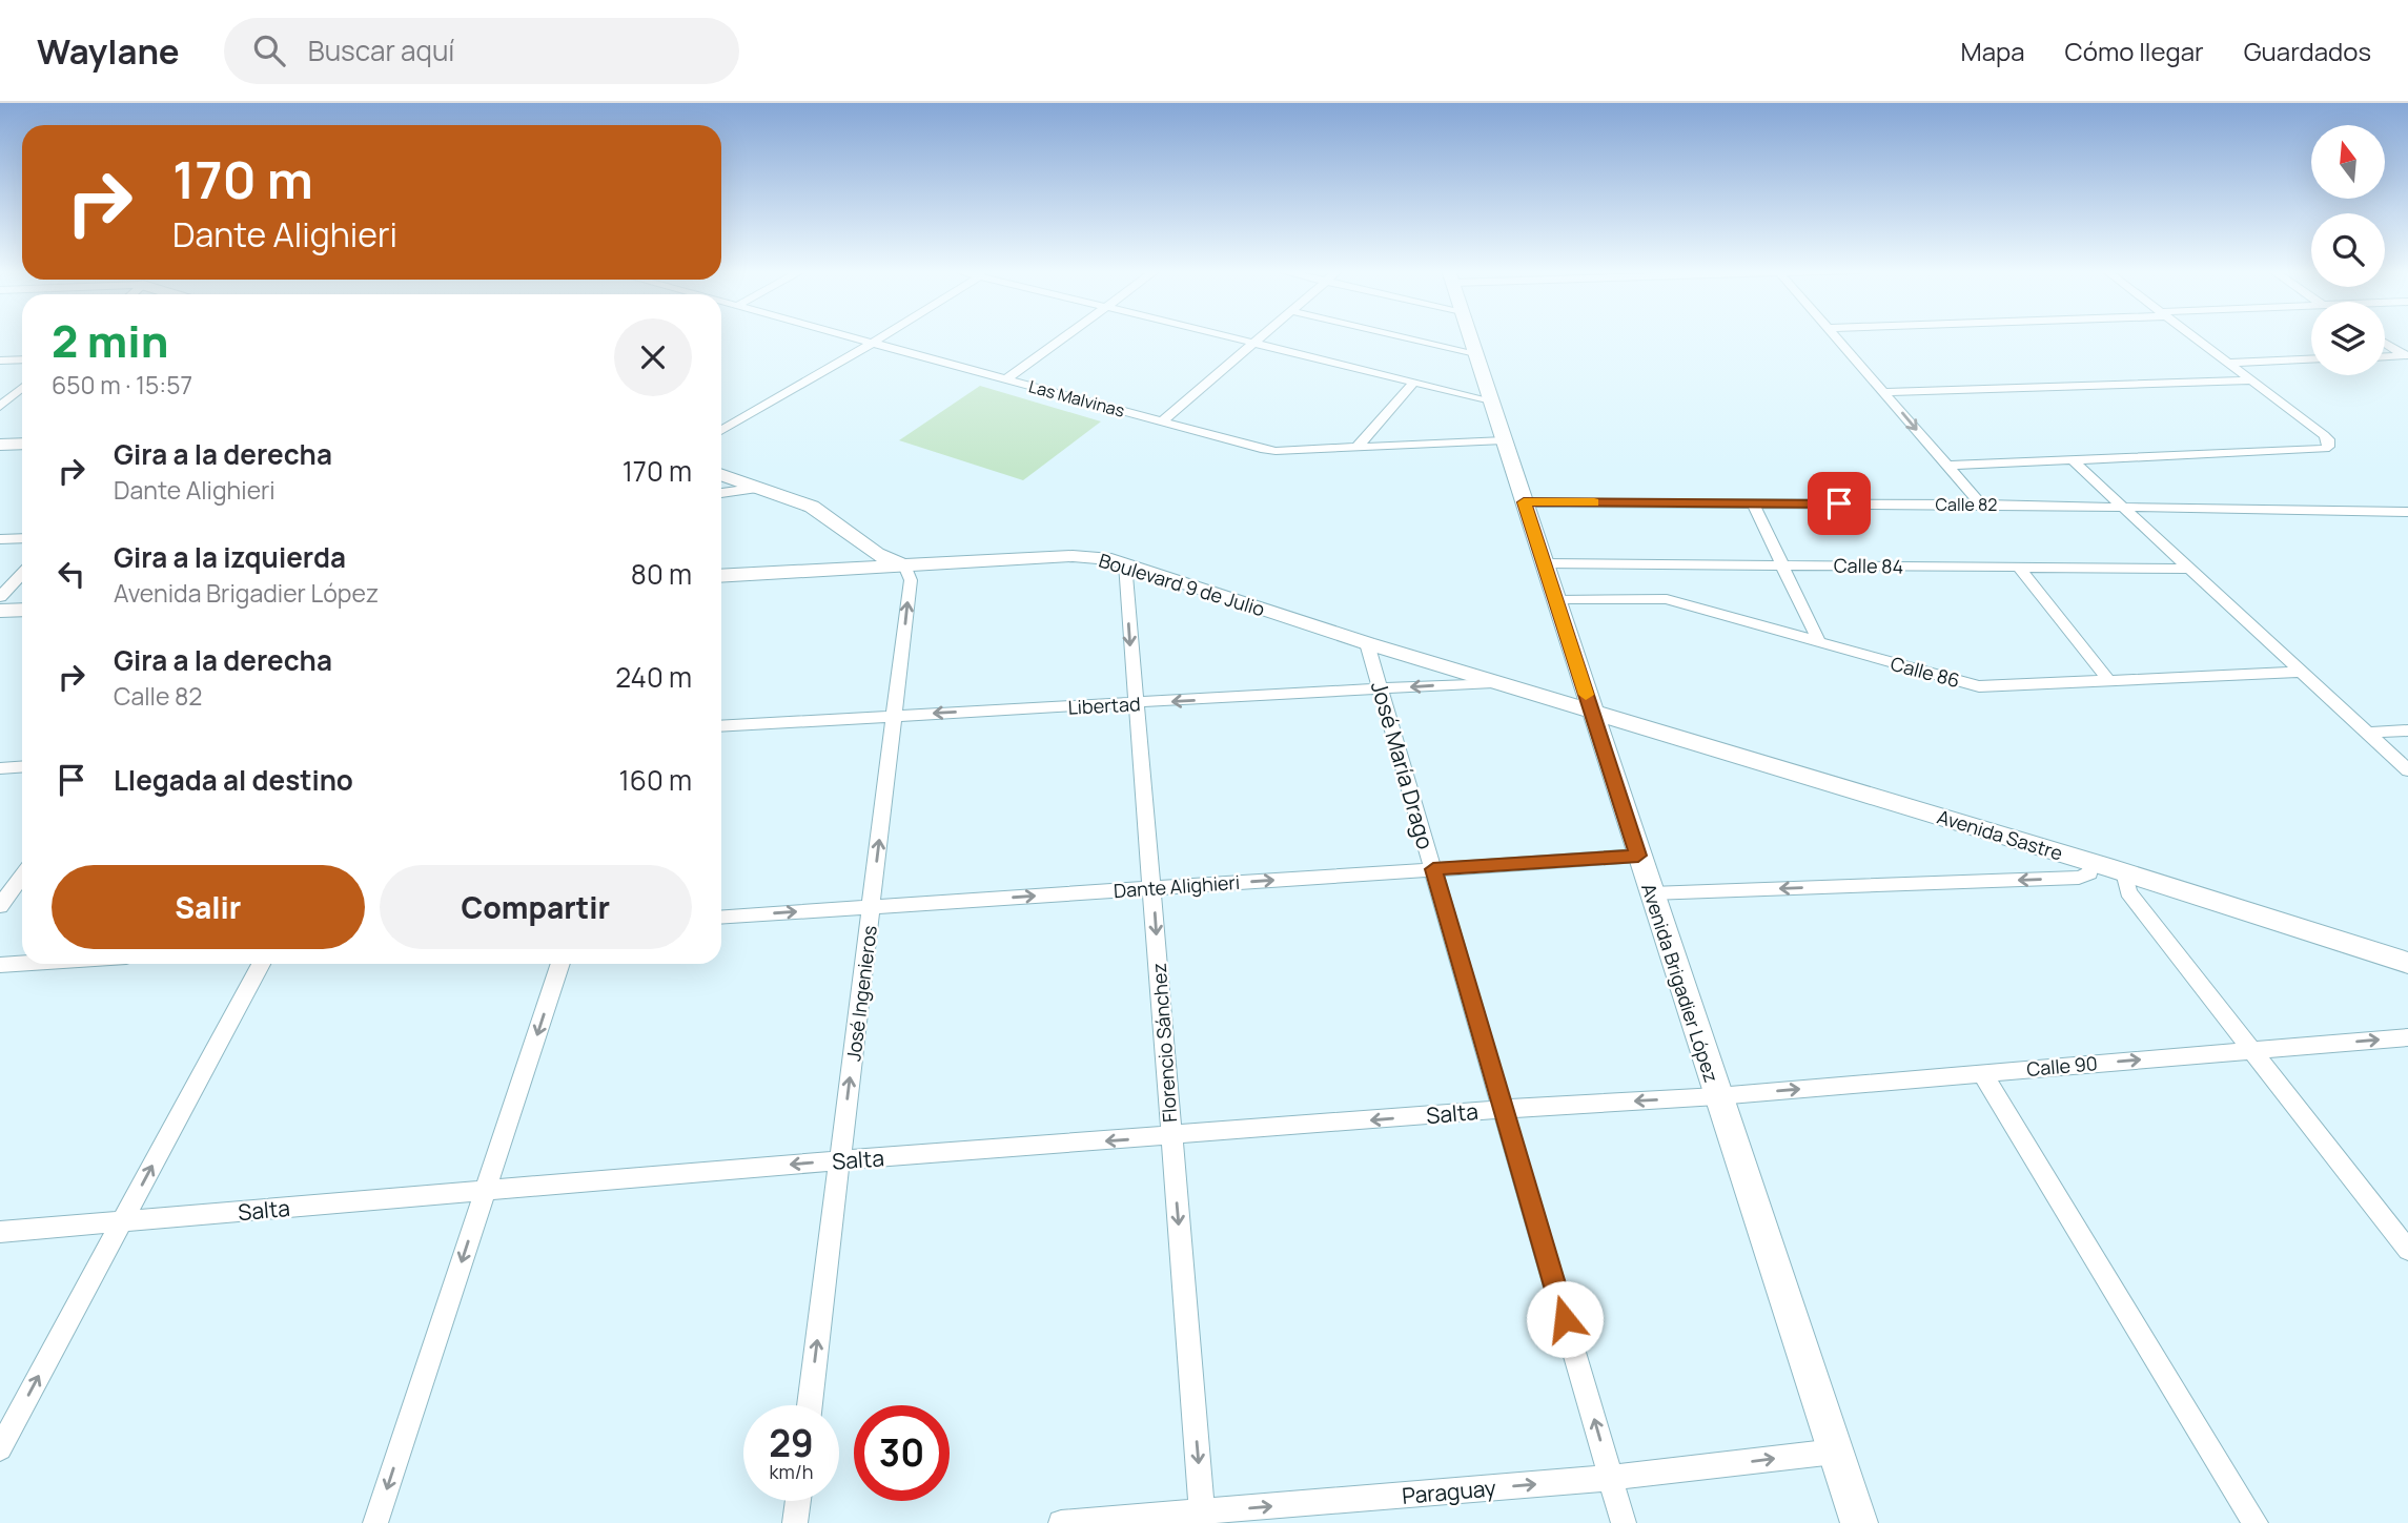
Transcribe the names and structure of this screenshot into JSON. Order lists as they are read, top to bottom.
{
  "streets": {
    "street": [
      "Las Malvinas",
      "Calle 82",
      "Calle 84",
      "Boulevard 9 de Julio",
      "Calle 86",
      "Libertad",
      "José María Drago",
      "Avenida Sastre",
      "Dante Alighieri",
      "Avenida Brigadier López",
      "José Ingenieros",
      "Florencio Sánchez",
      "Calle 90",
      "Salta",
      "Paraguay"
    ]
  },
  "crossings": [
    ["Las Malvinas", "Avenida Brigadier López"],
    ["Calle 82", "Avenida Brigadier López"],
    ["Calle 84", "Avenida Brigadier López"],
    ["Boulevard 9 de Julio", "Libertad"],
    ["Boulevard 9 de Julio", "José María Drago"],
    ["Boulevard 9 de Julio", "Avenida Sastre"],
    ["Boulevard 9 de Julio", "Avenida Brigadier López"],
    ["Boulevard 9 de Julio", "José Ingenieros"],
    ["Boulevard 9 de Julio", "Florencio Sánchez"],
    ["Calle 86", "Avenida Brigadier López"],
    ["Libertad", "José María Drago"],
    ["Libertad", "José Ingenieros"],
    ["Libertad", "Florencio Sánchez"],
    ["José María Drago", "Dante Alighieri"],
    ["José María Drago", "Salta"],
    ["José María Drago", "Paraguay"],
    ["Avenida Sastre", "Avenida Brigadier López"],
    ["Dante Alighieri", "Avenida Brigadier López"],
    ["Dante Alighieri", "José Ingenieros"],
    ["Dante Alighieri", "Florencio Sánchez"],
    ["Avenida Brigadier López", "Calle 90"],
    ["Avenida Brigadier López", "Salta"],
    ["Avenida Brigadier López", "Paraguay"],
    ["José Ingenieros", "Salta"],
    ["Florencio Sánchez", "Salta"],
    ["Florencio Sánchez", "Paraguay"],
    ["Calle 90", "Salta"]
  ],
  "one_way": [
    "Libertad",
    "José María Drago",
    "Dante Alighieri",
    "José Ingenieros",
    "Florencio Sánchez",
    "Calle 90",
    "Salta",
    "Paraguay"
  ],
  "north": "top",
  "page": {
    "header": "Waylane",
    "search": "Buscar aquí",
    "nav": ["Mapa", "Cómo llegar", "Guardados"],
    "turn": ["170 m", "Dante Alighieri"],
    "heading": ["2 min", "650 m · 15:57"],
    "list": [
      {
        "name": "Gira a la derecha",
        "note": "Dante Alighieri",
        "value": "170 m"
      },
      {
        "name": "Gira a la izquierda",
        "note": "Avenida Brigadier López",
        "value": "80 m"
      },
      {
        "name": "Gira a la derecha",
        "note": "Calle 82",
        "value": "240 m"
      },
      {
        "name": "Llegada al destino",
        "value": "160 m"
      }
    ],
    "buttons": ["Salir", "Compartir"],
    "speed": "29 km/h",
    "limit": "30"
  }
}
